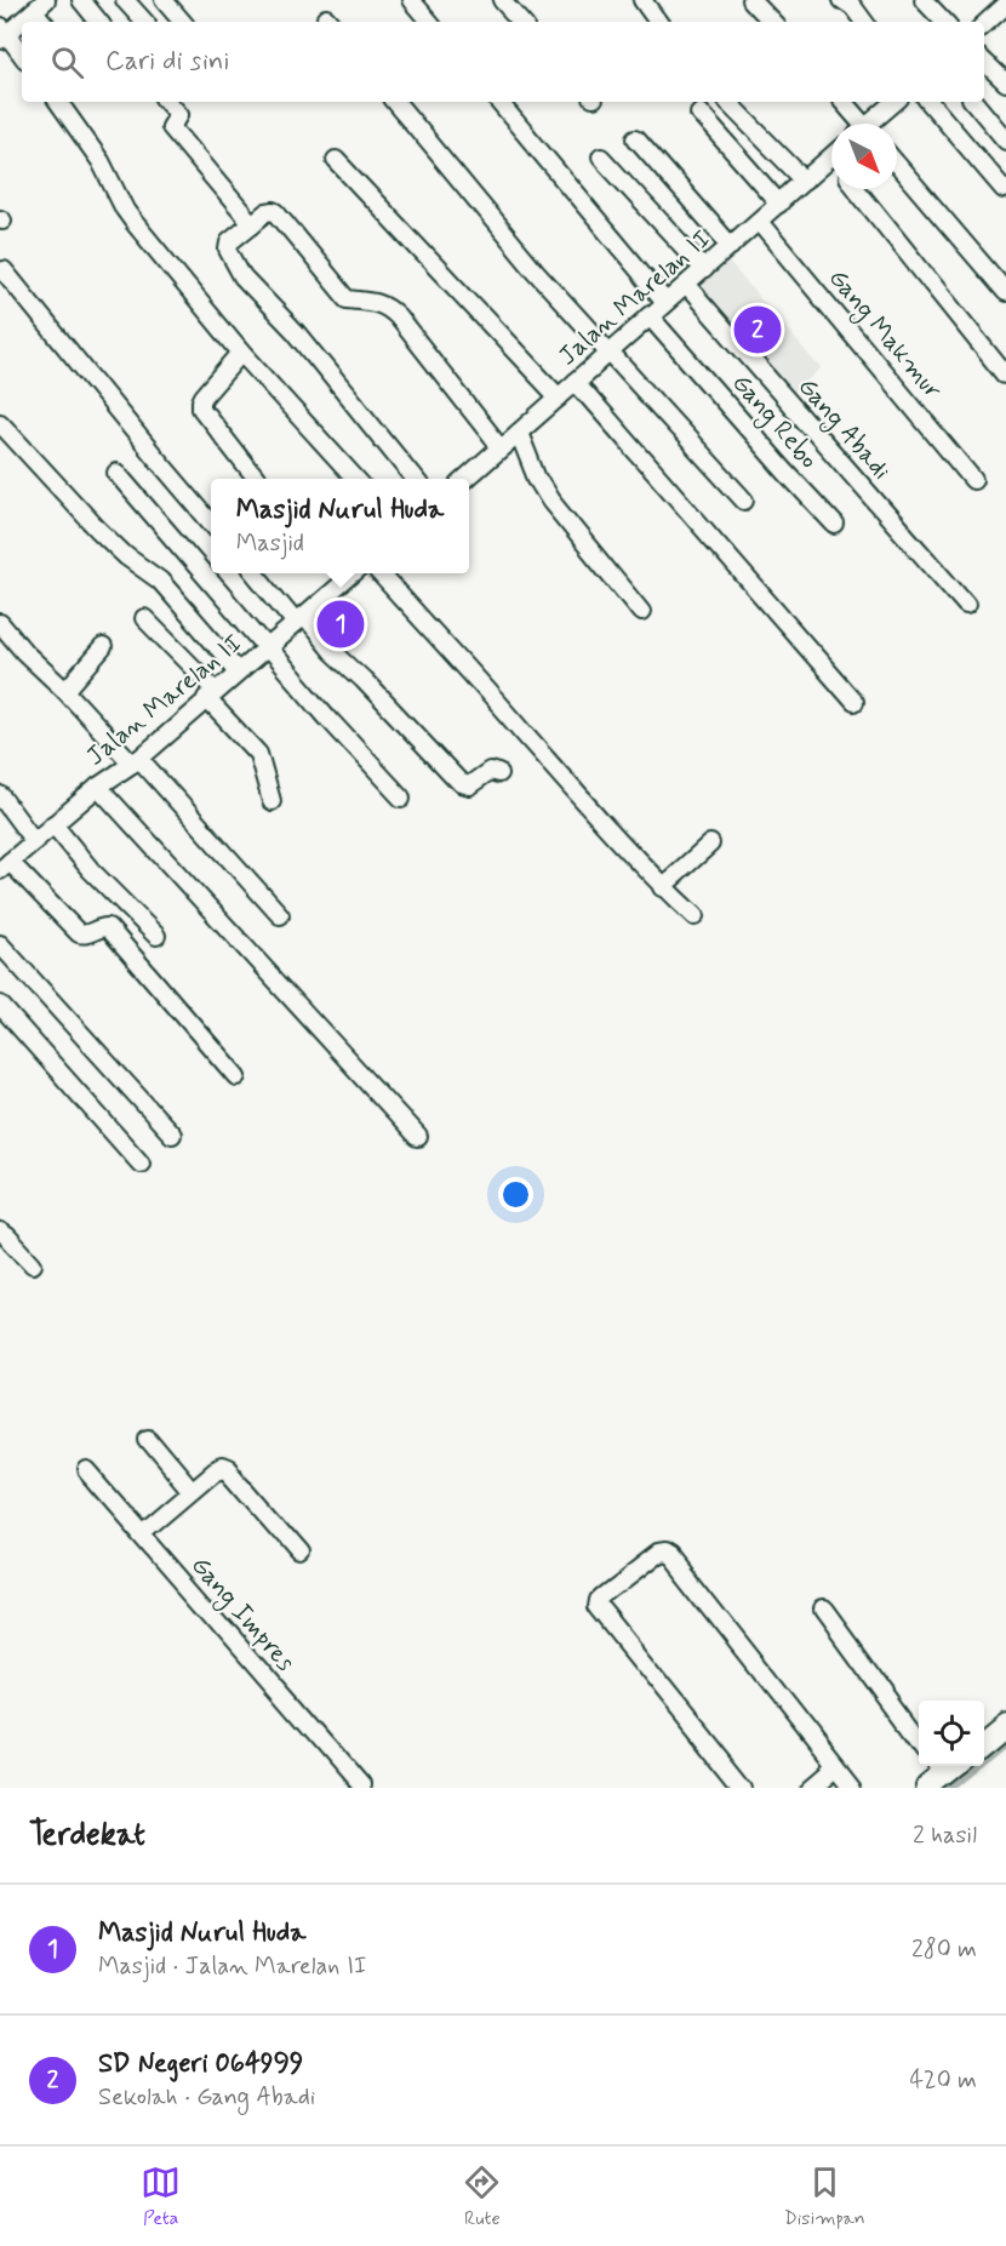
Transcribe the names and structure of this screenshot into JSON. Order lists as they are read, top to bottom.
{
  "streets": {
    "street": [
      "Jalan Marelan II",
      "Gang Makmur",
      "Gang Rebo",
      "Gang Abadi",
      "Gang Impres"
    ]
  },
  "crossings": [
    ["Jalan Marelan II", "Gang Makmur"],
    ["Jalan Marelan II", "Gang Rebo"],
    ["Jalan Marelan II", "Gang Abadi"]
  ],
  "north": "bottom right",
  "page": {
    "search": "Cari di sini",
    "pins": ["2", "1"],
    "popup": ["Masjid Nurul Huda", "Masjid"],
    "heading": ["Terdekat", "2 hasil"],
    "list": [
      {
        "mark": "1",
        "name": "Masjid Nurul Huda",
        "note": "Masjid · Jalan Marelan II",
        "value": "280 m"
      },
      {
        "mark": "2",
        "name": "SD Negeri 064999",
        "note": "Sekolah · Gang Abadi",
        "value": "420 m"
      }
    ],
    "nav": ["Peta", "Rute", "Disimpan"]
  }
}
